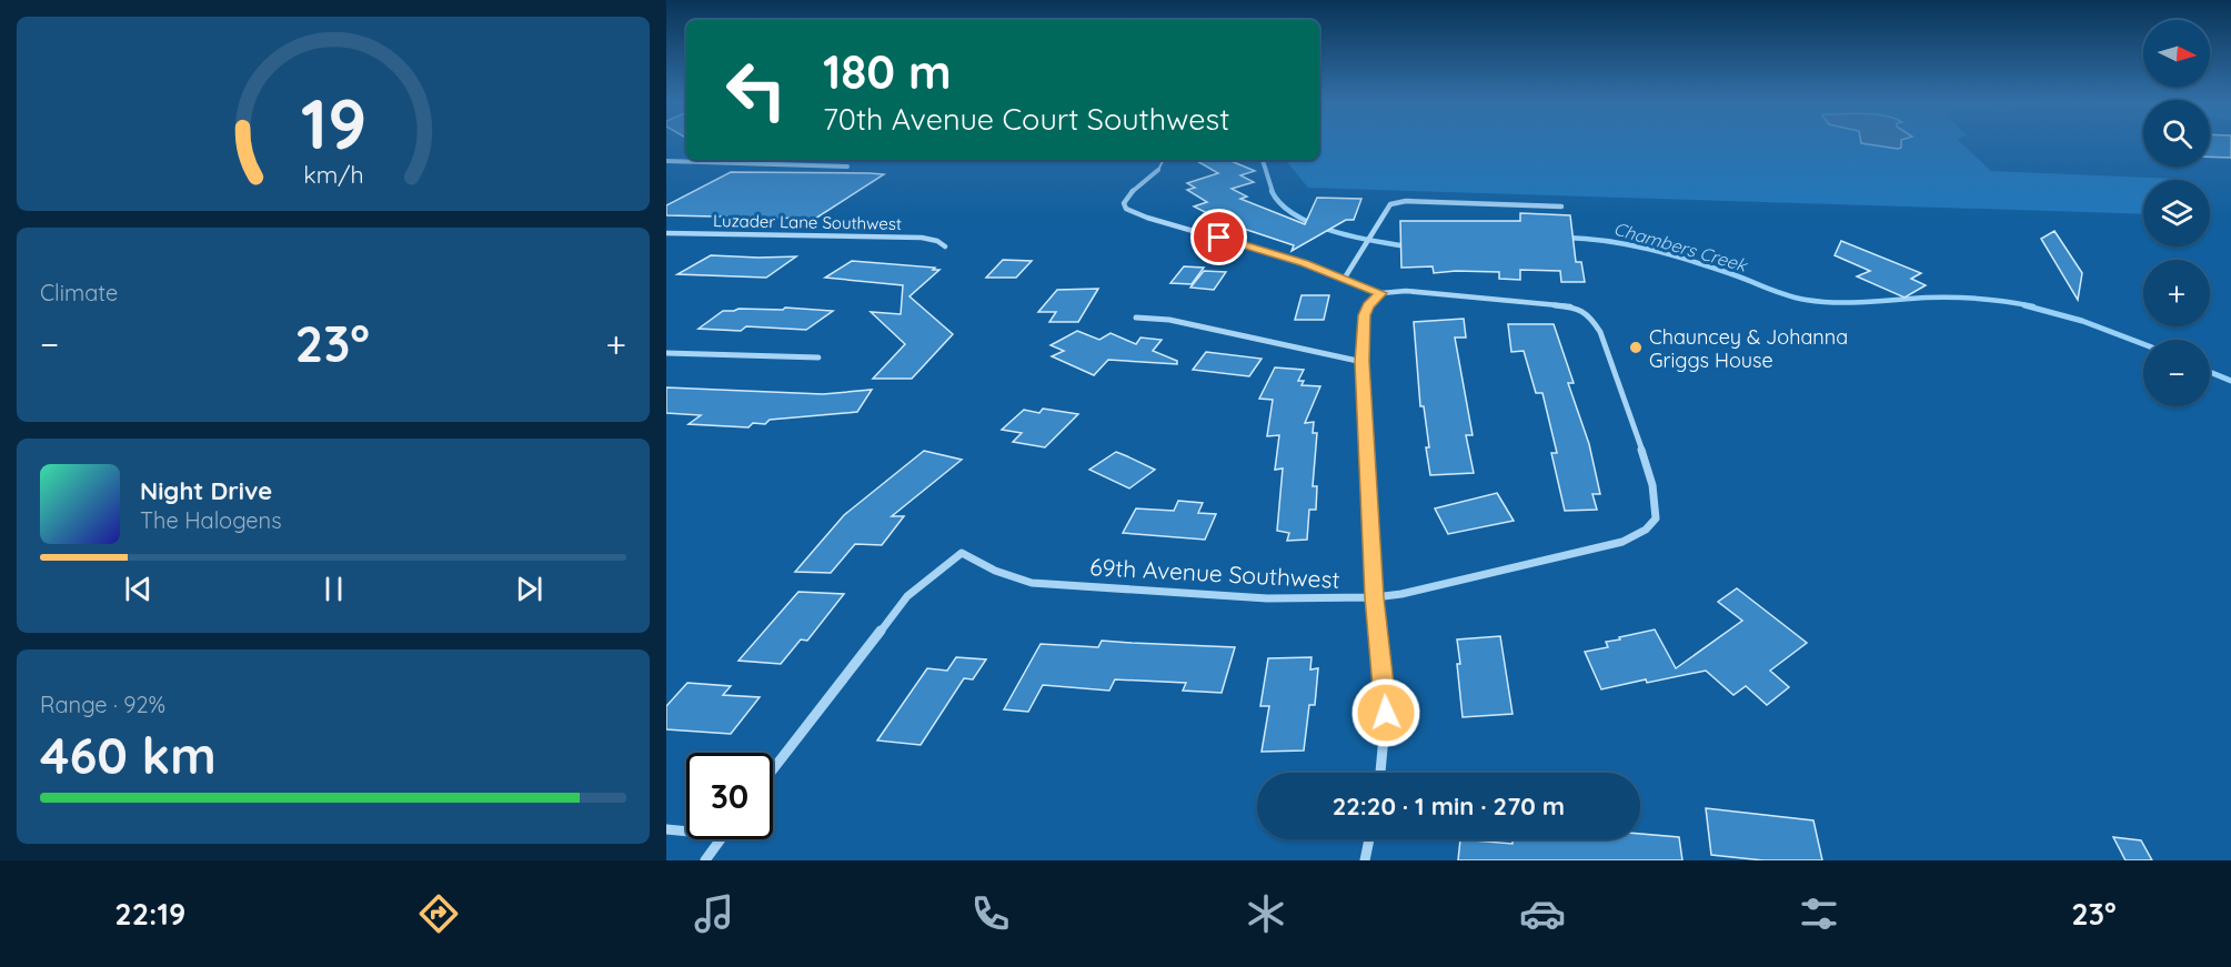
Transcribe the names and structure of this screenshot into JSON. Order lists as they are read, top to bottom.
{
  "streets": {
    "street": ["Luzader Lane Southwest", "69th Avenue Southwest"]
  },
  "water": ["Chambers Creek"],
  "places": ["Chauncey & Johanna Griggs House"],
  "north": "right",
  "page": {
    "map_buttons": ["+", "−"],
    "turn": ["180 m", "70th Avenue Court Southwest"],
    "tile": [
      "Climate",
      ["Range · 92%", "460 km"]
    ],
    "heat": ["−", "23°", "+"],
    "song": ["Night Drive", "The Halogens"],
    "limit": "30",
    "trip": "22:20 · 1 min · 270 m",
    "tabs": ["22:19", "23°"],
    "gauge": ["19", "km/h"]
  }
}
